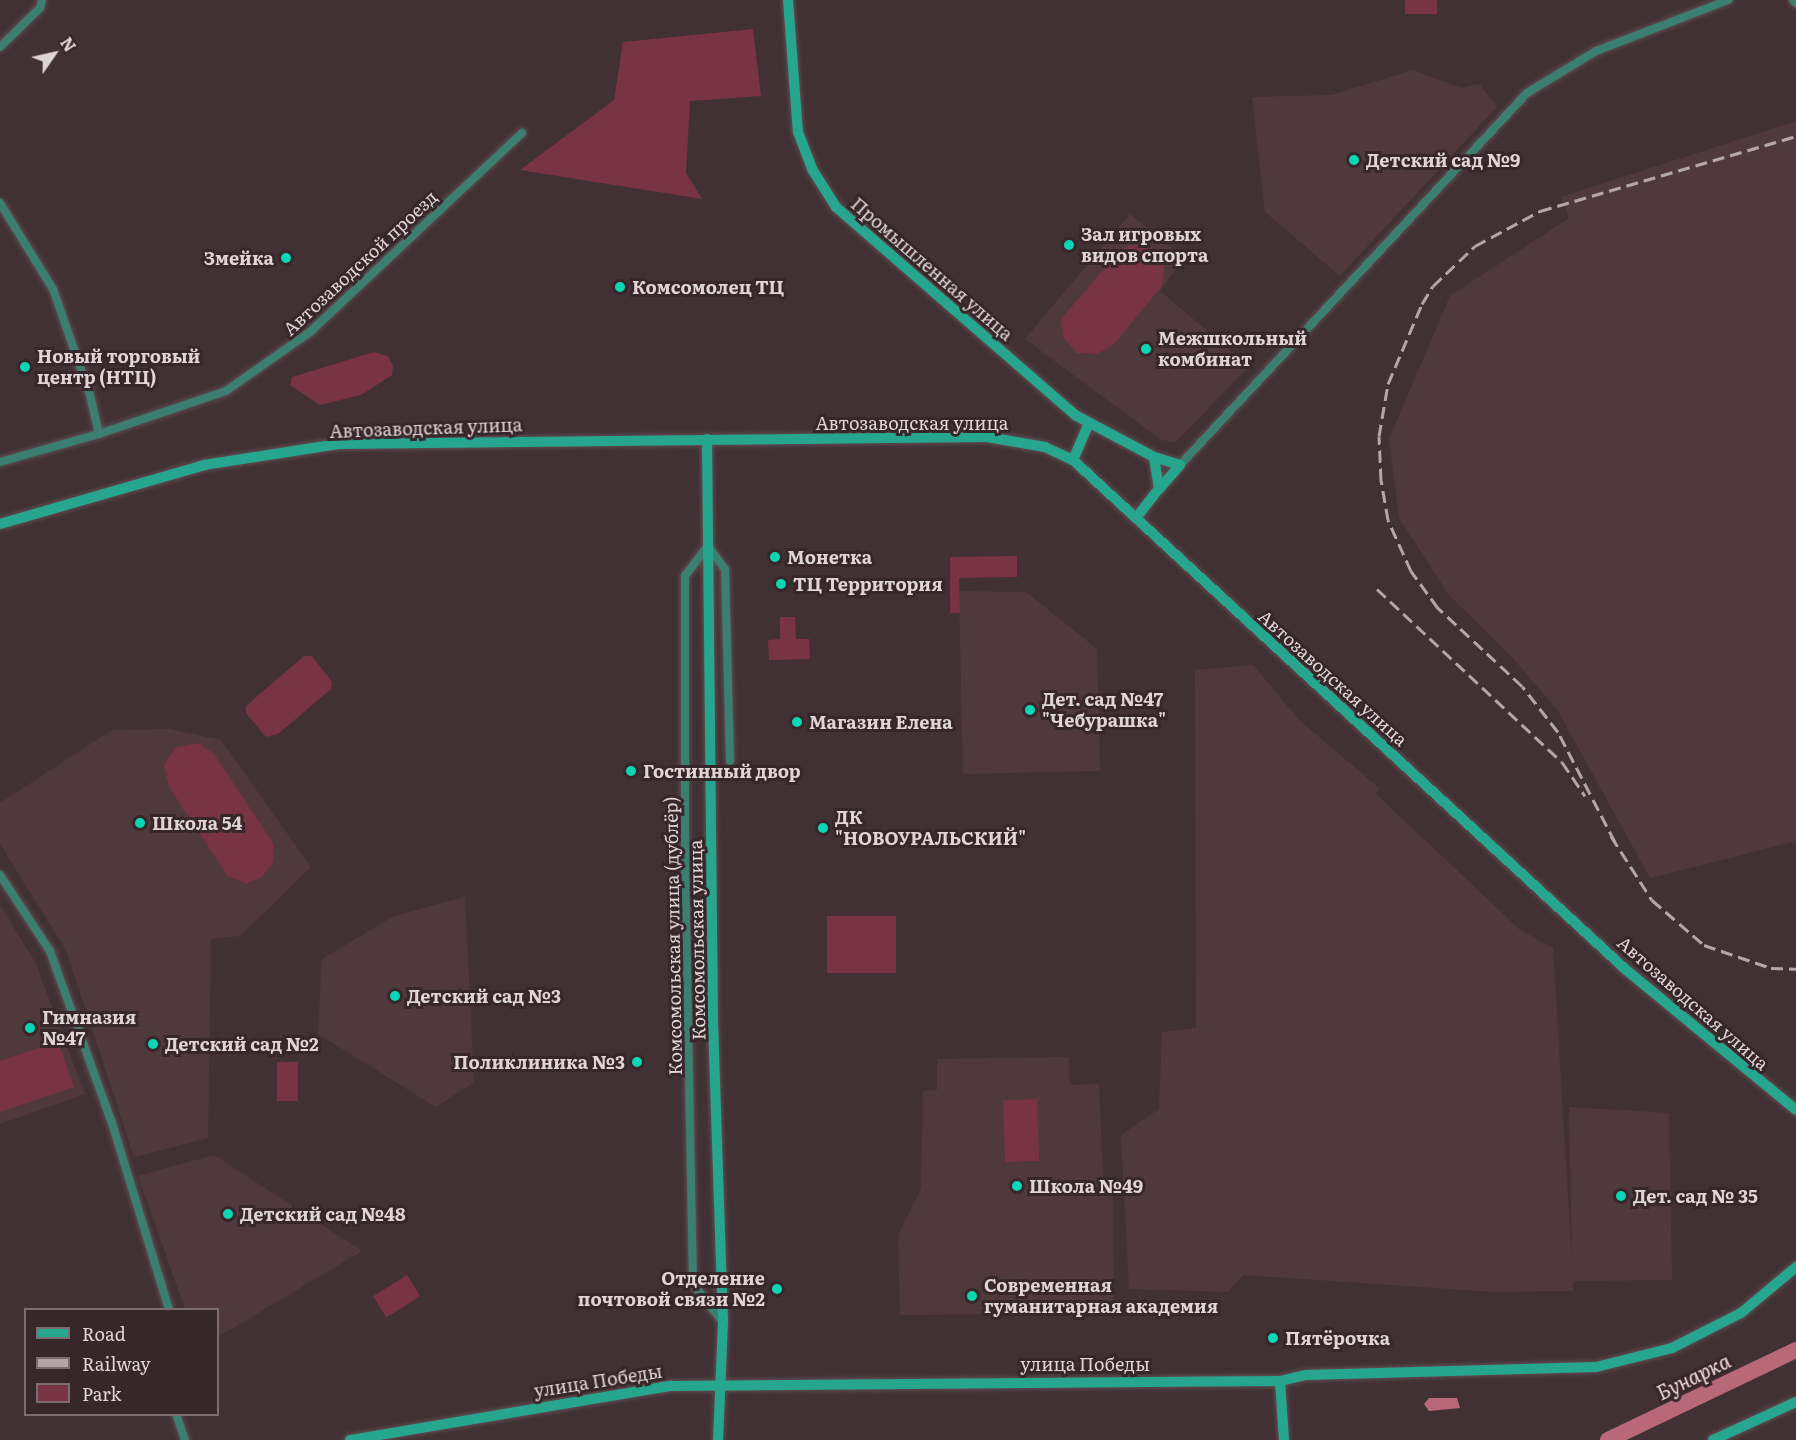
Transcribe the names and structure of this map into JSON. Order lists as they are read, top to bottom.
{
  "streets": {
    "street": [
      "Автозаводской проезд",
      "Промышленная улица",
      "Автозаводская улица",
      "Комсомольская улица (дублёр)",
      "Комсомольская улица",
      "улица Победы"
    ]
  },
  "crossings": [
    ["Автозаводская улица", "Комсомольская улица"],
    ["Комсомольская улица (дублёр)", "Комсомольская улица"],
    ["Комсомольская улица", "улица Победы"]
  ],
  "water": ["Бунарка"],
  "places": [
    "Детский сад №9",
    "Зал игровых видов спорта",
    "Змейка",
    "Комсомолец ТЦ",
    "Межшкольный комбинат",
    "Новый торговый центр (НТЦ)",
    "Монетка",
    "ТЦ Территория",
    "Дет. сад №47 \"Чебурашка\"",
    "Магазин Елена",
    "Гостинный двор",
    "Школа 54",
    "ДК \"НОВОУРАЛЬСКИЙ\"",
    "Детский сад №3",
    "Гимназия №47",
    "Детский сад №2",
    "Поликлиника №3",
    "Школа №49",
    "Дет. сад № 35",
    "Детский сад №48",
    "Отделение почтовой связи №2",
    "Современная гуманитарная академия",
    "Пятёрочка"
  ],
  "legend": ["Road", "Railway", "Park"],
  "north": "top right"
}
